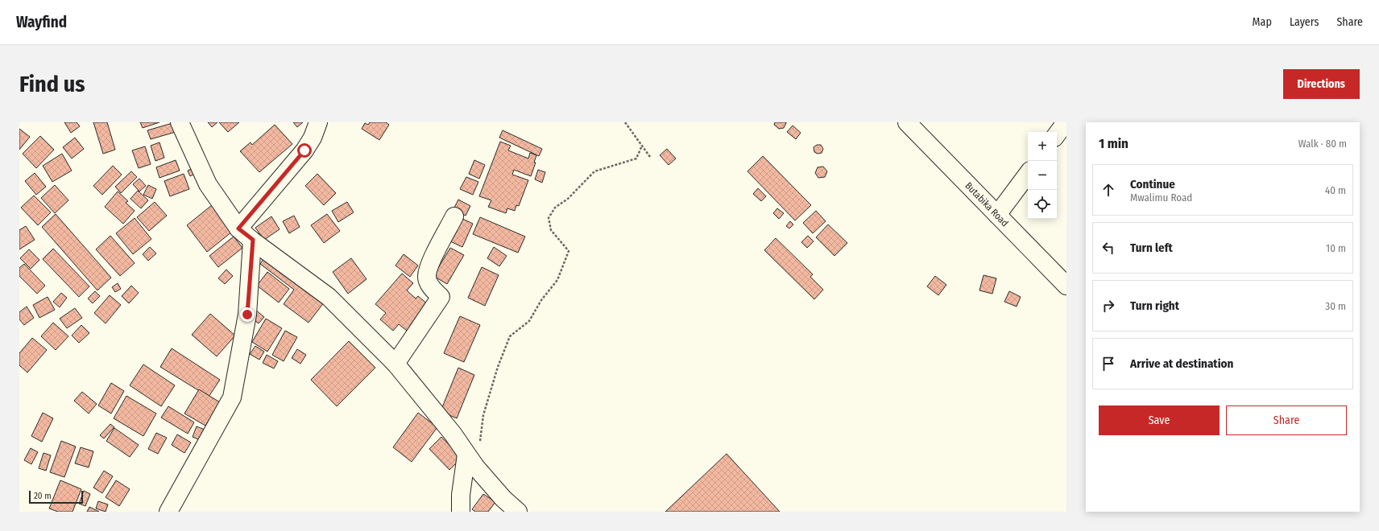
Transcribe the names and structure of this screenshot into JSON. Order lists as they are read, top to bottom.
{
  "streets": {
    "street": ["Butabika Road"]
  },
  "scale_bar": "20 m",
  "page": {
    "header": "Wayfind",
    "nav": ["Map", "Layers", "Share"],
    "buttons": [
      "Directions",
      ["Save", "Share"]
    ],
    "title": "Find us",
    "heading": ["1 min", "Walk · 80 m"],
    "map_buttons": ["+", "−"],
    "list": [
      ["Continue", "Mwalimu Road", "40 m"],
      ["Turn left", "10 m"],
      ["Turn right", "30 m"],
      "Arrive at destination"
    ],
    "scale": "20 m"
  }
}
